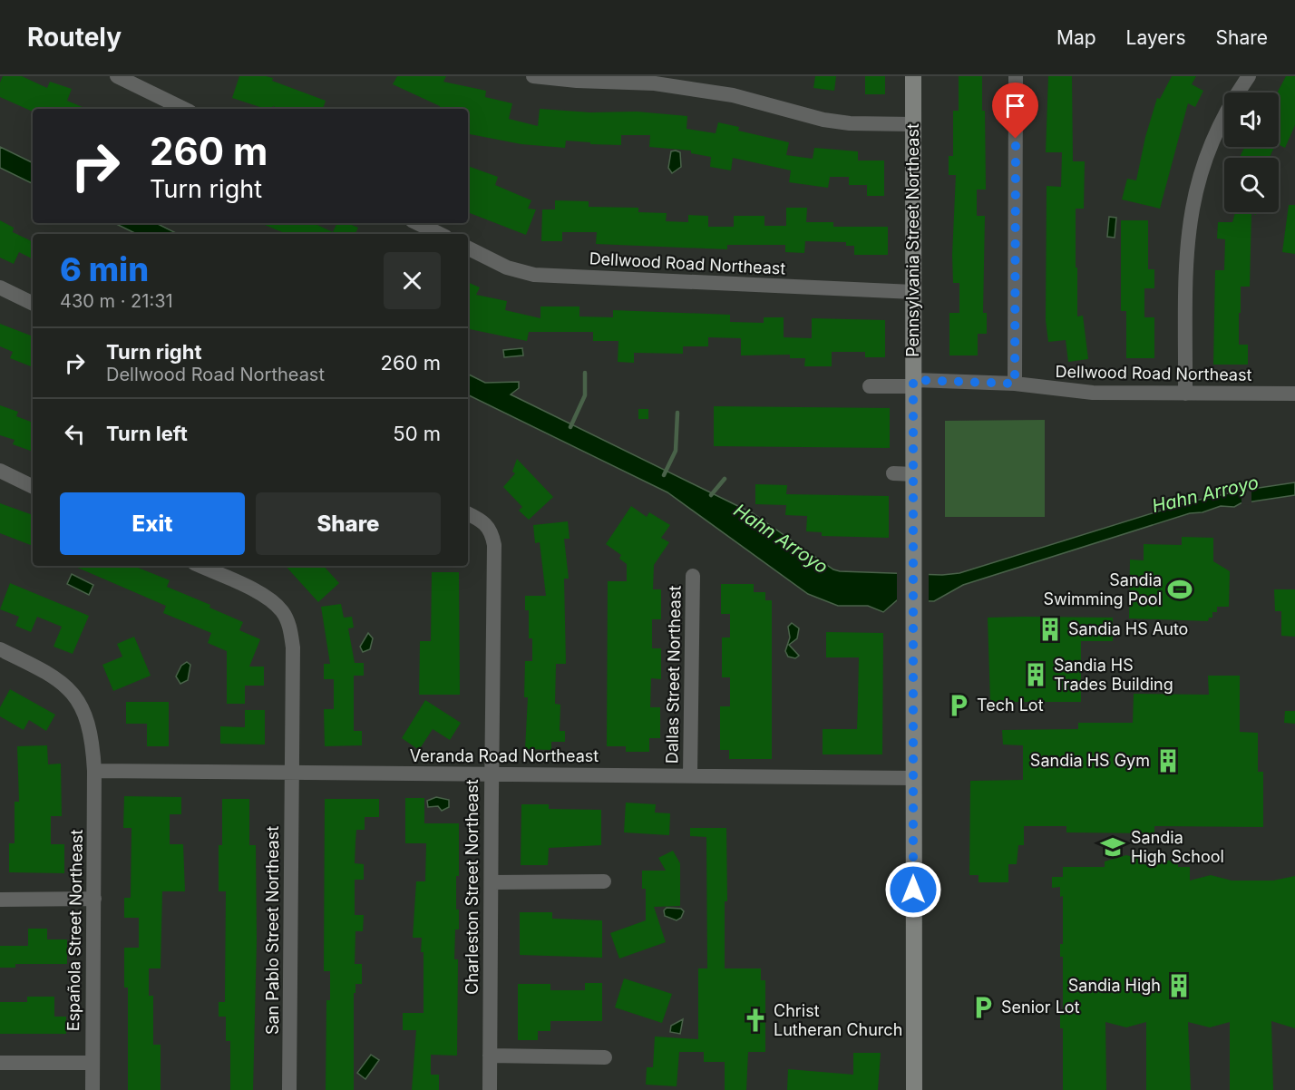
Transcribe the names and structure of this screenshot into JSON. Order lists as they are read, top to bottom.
{
  "streets": {
    "street": [
      "Pennsylvania Street Northeast",
      "Dellwood Road Northeast",
      "Dallas Street Northeast",
      "Veranda Road Northeast",
      "Charleston Street Northeast",
      "Española Street Northeast",
      "San Pablo Street Northeast"
    ]
  },
  "crossings": [
    ["Pennsylvania Street Northeast", "Dellwood Road Northeast"],
    ["Pennsylvania Street Northeast", "Veranda Road Northeast"],
    ["Dallas Street Northeast", "Veranda Road Northeast"],
    ["Veranda Road Northeast", "Charleston Street Northeast"],
    ["Veranda Road Northeast", "Española Street Northeast"],
    ["Veranda Road Northeast", "San Pablo Street Northeast"]
  ],
  "water": ["Hahn Arroyo"],
  "places": {
    "sports": ["Sandia Swimming Pool"],
    "building": [
      "Sandia HS Auto",
      "Sandia HS Trades Building",
      "Sandia HS Gym",
      "Sandia High"
    ],
    "parking": ["Tech Lot", "Senior Lot"],
    "school or university": ["Sandia High School"],
    "church": ["Christ Lutheran Church"]
  },
  "page": {
    "header": "Routely",
    "nav": ["Map", "Layers", "Share"],
    "turn": ["260 m", "Turn right"],
    "heading": ["6 min", "430 m · 21:31"],
    "list": [
      {
        "name": "Turn right",
        "note": "Dellwood Road Northeast",
        "value": "260 m"
      },
      {
        "name": "Turn left",
        "value": "50 m"
      }
    ],
    "buttons": ["Exit", "Share"]
  }
}
